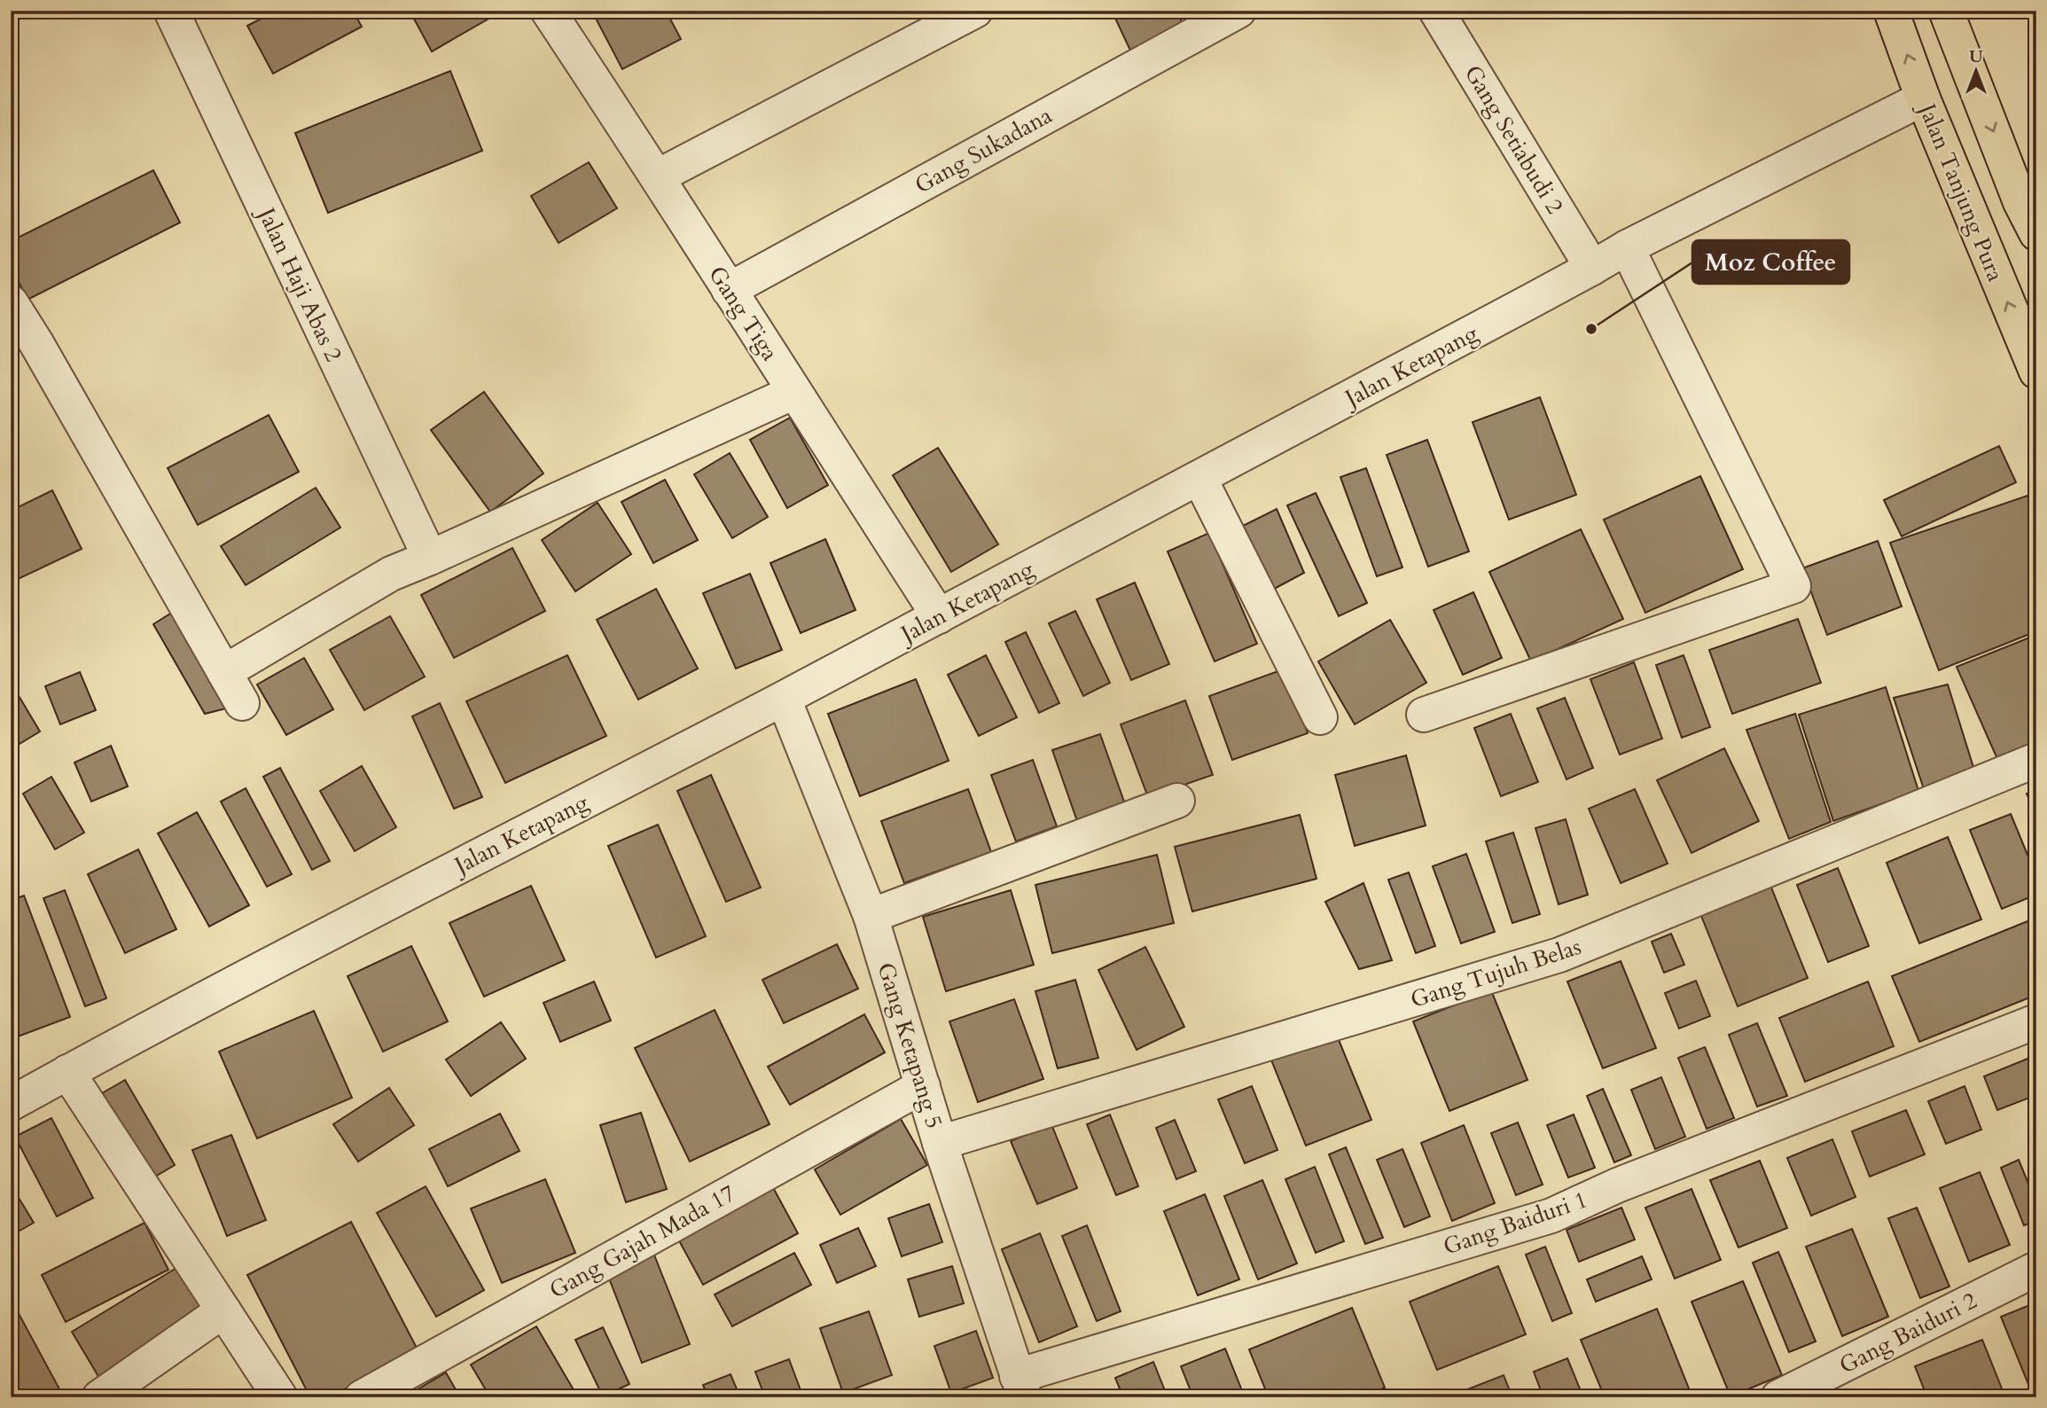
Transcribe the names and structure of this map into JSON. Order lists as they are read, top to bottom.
{
  "streets": {
    "highway": ["Jalan Tanjung Pura"],
    "street": [
      "Gang Setiabudi 2",
      "Gang Sukadana",
      "Jalan Haji Abas 2",
      "Gang Tiga",
      "Jalan Ketapang",
      "Gang Tujuh Belas",
      "Gang Ketapang 5",
      "Gang Baiduri 1",
      "Gang Gajah Mada 17",
      "Gang Baiduri 2"
    ]
  },
  "crossings": [
    ["Gang Setiabudi 2", "Jalan Ketapang"],
    ["Gang Sukadana", "Gang Tiga"],
    ["Jalan Tanjung Pura", "Jalan Ketapang"],
    ["Gang Tiga", "Jalan Ketapang"],
    ["Jalan Ketapang", "Gang Ketapang 5"],
    ["Gang Tujuh Belas", "Gang Ketapang 5"],
    ["Gang Ketapang 5", "Gang Baiduri 1"],
    ["Gang Ketapang 5", "Gang Gajah Mada 17"]
  ],
  "places": ["Moz Coffee"],
  "north": "top"
}
